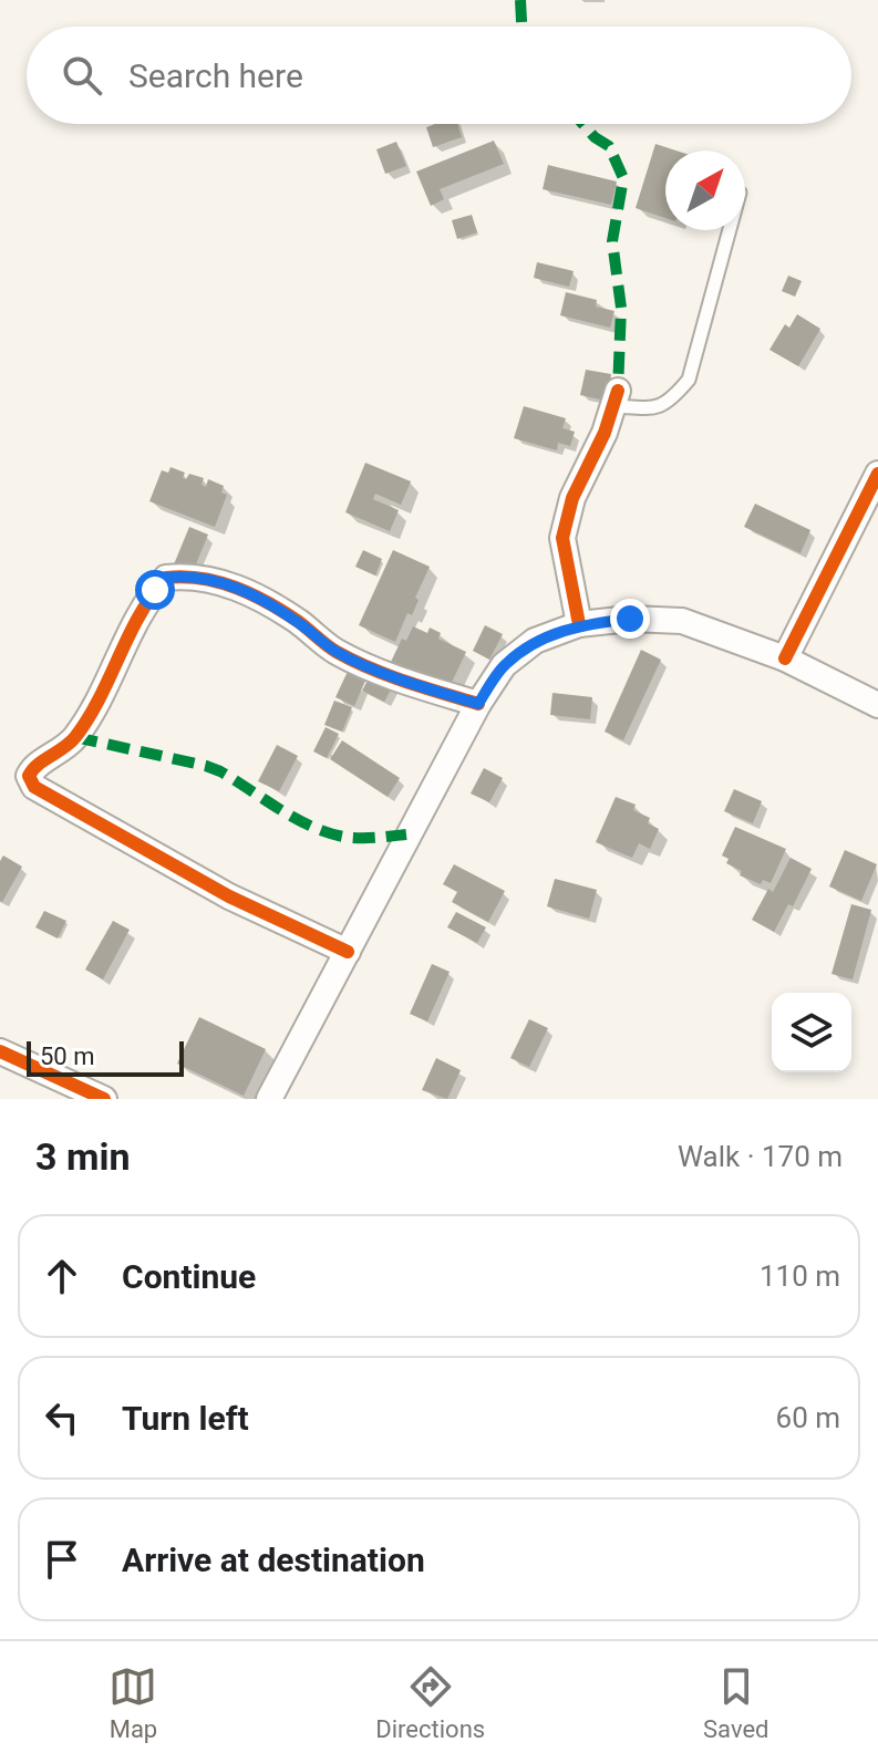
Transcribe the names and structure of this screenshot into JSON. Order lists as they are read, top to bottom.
{
  "scale_bar": "50 m",
  "north": "top right",
  "page": {
    "search": "Search here",
    "scale": "50 m",
    "heading": ["3 min", "Walk · 170 m"],
    "list": [
      ["Continue", "110 m"],
      ["Turn left", "60 m"],
      "Arrive at destination"
    ],
    "nav": ["Map", "Directions", "Saved"]
  }
}
